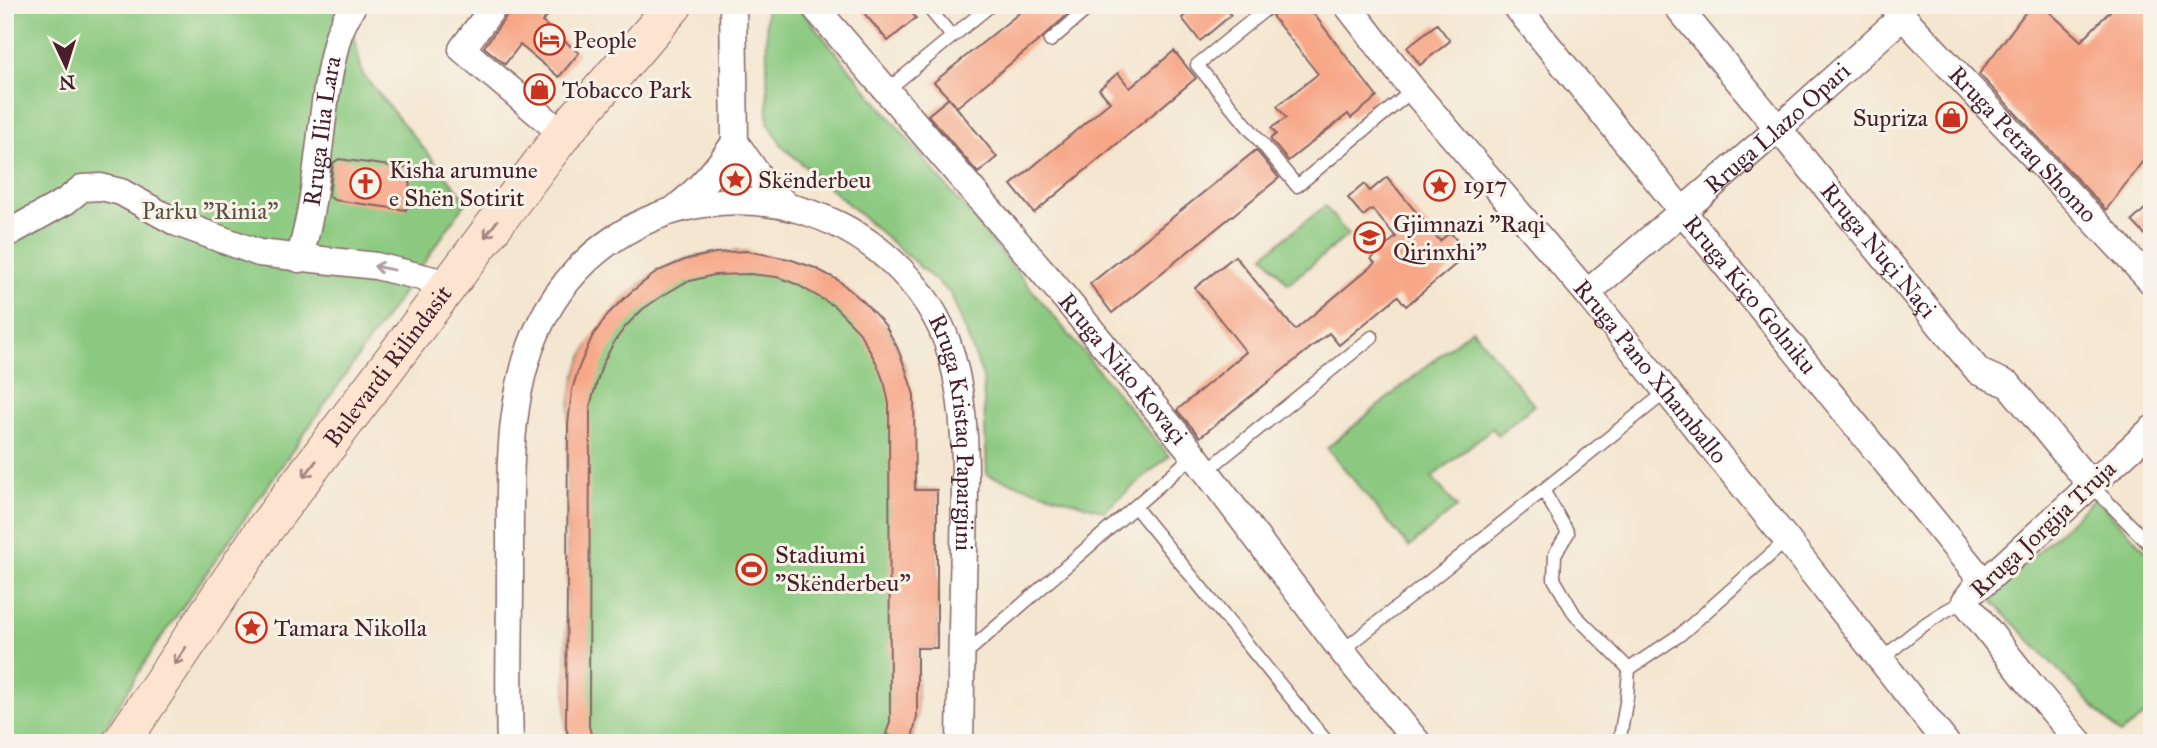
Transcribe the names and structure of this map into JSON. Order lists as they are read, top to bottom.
{
  "streets": {
    "main road": ["Bulevardi Rilindasit"],
    "street": [
      "Rruga Llazo Opari",
      "Rruga Ilia Lara",
      "Rruga Petraq Shomo",
      "Rruga Nuçi Naçi",
      "Rruga Kiço Golniku",
      "Rruga Niko Kovaçi",
      "Rruga Pano Xhamballo",
      "Rruga Kristaq Papargjini",
      "Rruga Jorgija Truja"
    ]
  },
  "crossings": [
    ["Rruga Llazo Opari", "Rruga Petraq Shomo"],
    ["Rruga Llazo Opari", "Rruga Nuçi Naçi"],
    ["Rruga Llazo Opari", "Rruga Kiço Golniku"],
    ["Rruga Llazo Opari", "Rruga Pano Xhamballo"],
    ["Rruga Nuçi Naçi", "Rruga Jorgija Truja"],
    ["Rruga Kiço Golniku", "Rruga Jorgija Truja"]
  ],
  "one_way": ["Bulevardi Rilindasit"],
  "parks": ["Parku \"Rinia\""],
  "places": {
    "hotel": ["People"],
    "shop": ["Tobacco Park", "Supriza"],
    "place": ["Skënderbeu", "1917", "Tamara Nikolla"],
    "church": ["Kisha arumune e Shën Sotirit"],
    "school or university": ["Gjimnazi \"Raqi Qirinxhi\""],
    "sports": ["Stadiumi \"Skënderbeu\""]
  },
  "north": "bottom"
}
